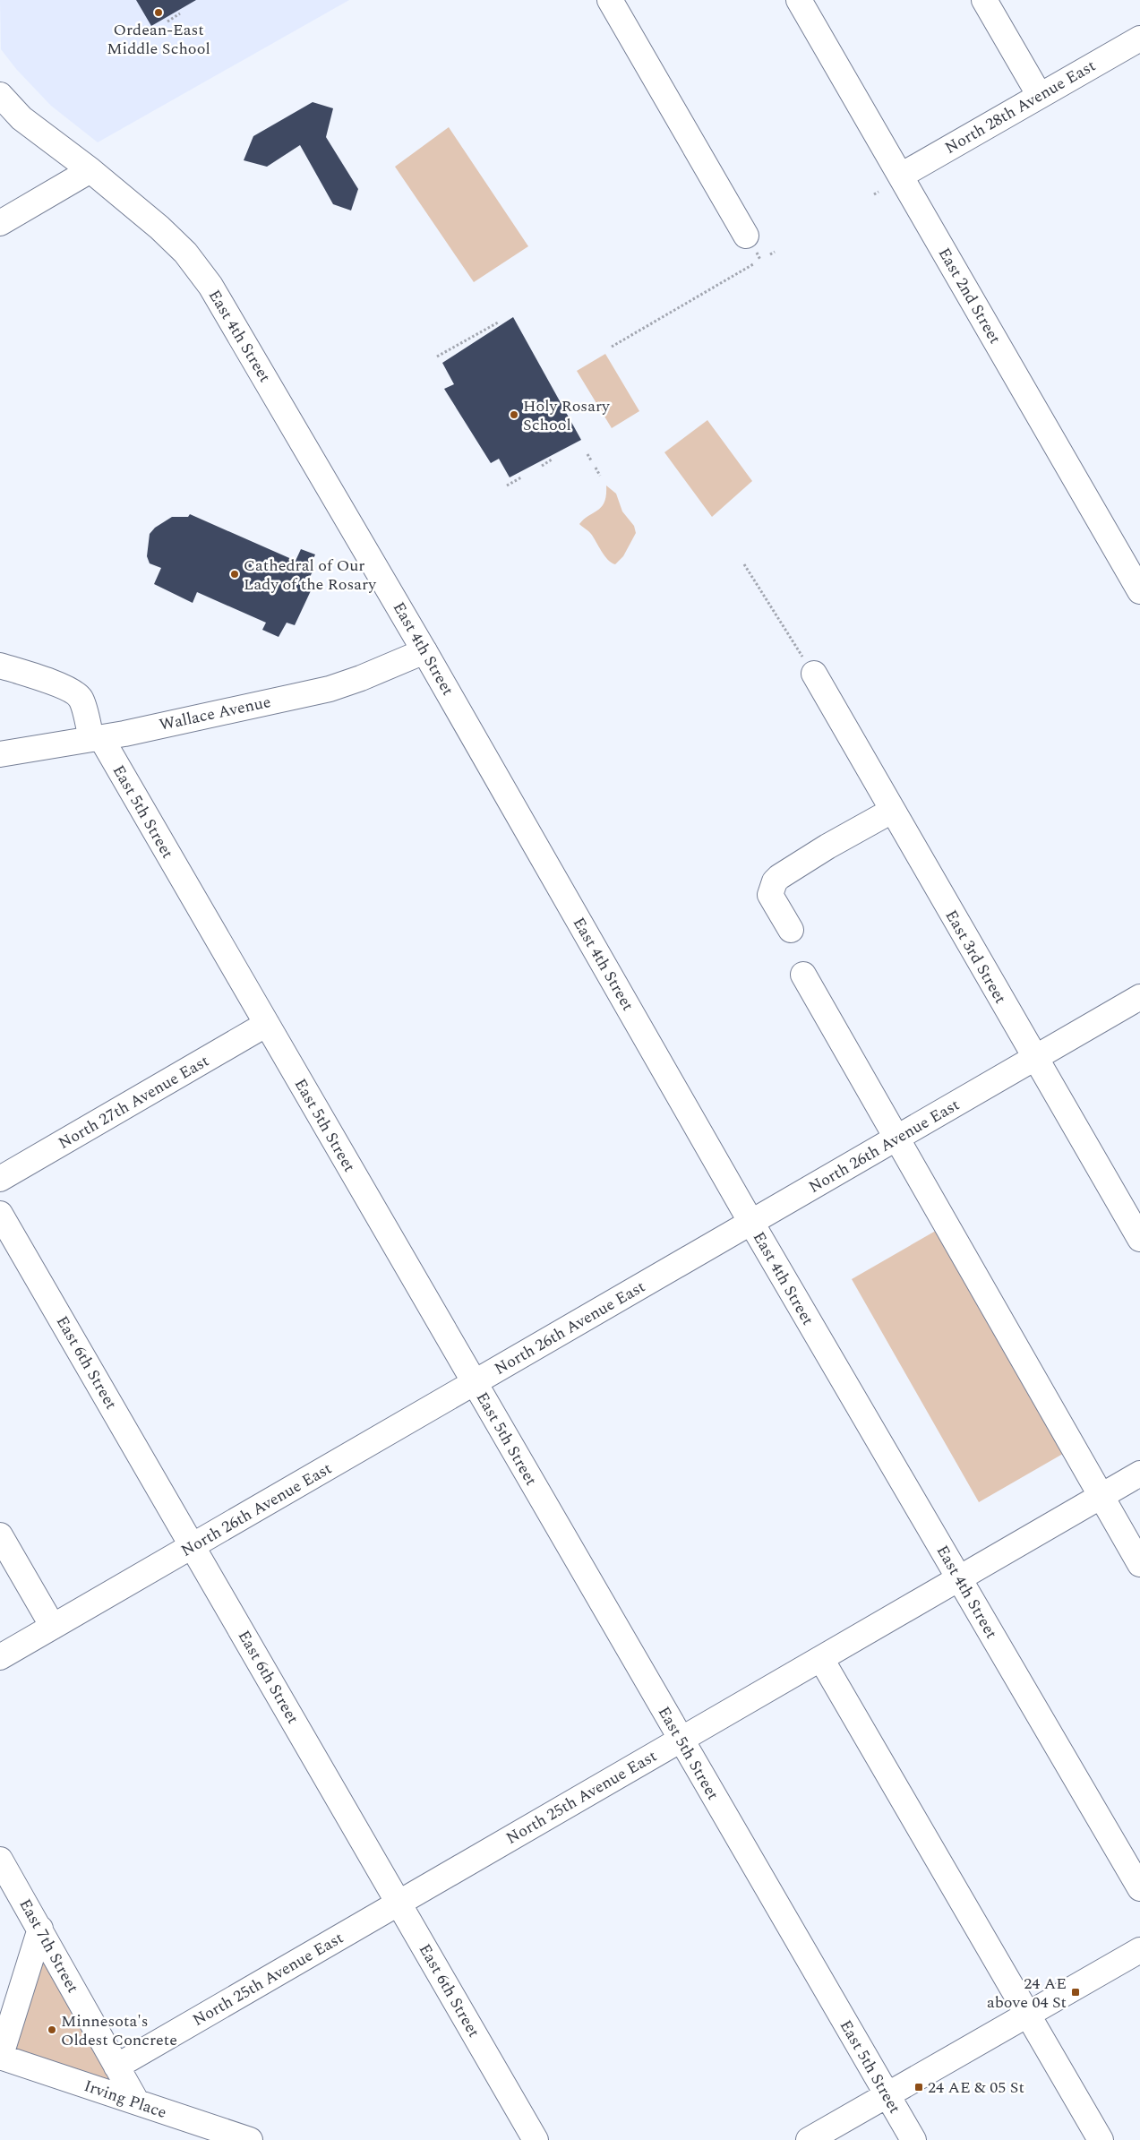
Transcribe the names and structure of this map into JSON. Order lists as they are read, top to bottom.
{
  "streets": {
    "street": [
      "North 28th Avenue East",
      "East 2nd Street",
      "East 4th Street",
      "Wallace Avenue",
      "East 5th Street",
      "East 3rd Street",
      "North 27th Avenue East",
      "North 26th Avenue East",
      "East 6th Street",
      "North 25th Avenue East",
      "East 7th Street",
      "Irving Place"
    ]
  },
  "crossings": [
    ["North 28th Avenue East", "East 2nd Street"],
    ["East 4th Street", "Wallace Avenue"],
    ["East 4th Street", "North 26th Avenue East"],
    ["East 4th Street", "North 25th Avenue East"],
    ["Wallace Avenue", "East 5th Street"],
    ["East 5th Street", "North 27th Avenue East"],
    ["East 5th Street", "North 26th Avenue East"],
    ["East 5th Street", "North 25th Avenue East"],
    ["East 3rd Street", "North 26th Avenue East"],
    ["North 26th Avenue East", "East 6th Street"],
    ["East 6th Street", "North 25th Avenue East"],
    ["North 25th Avenue East", "East 7th Street"],
    ["East 7th Street", "Irving Place"]
  ],
  "places": {
    "other": [
      "Ordean-East Middle School",
      "Holy Rosary School",
      "Cathedral of Our Lady of the Rosary",
      "Minnesota's Oldest Concrete"
    ],
    "transit": ["24 AE above 04 St", "24 AE & 05 St"]
  }
}
